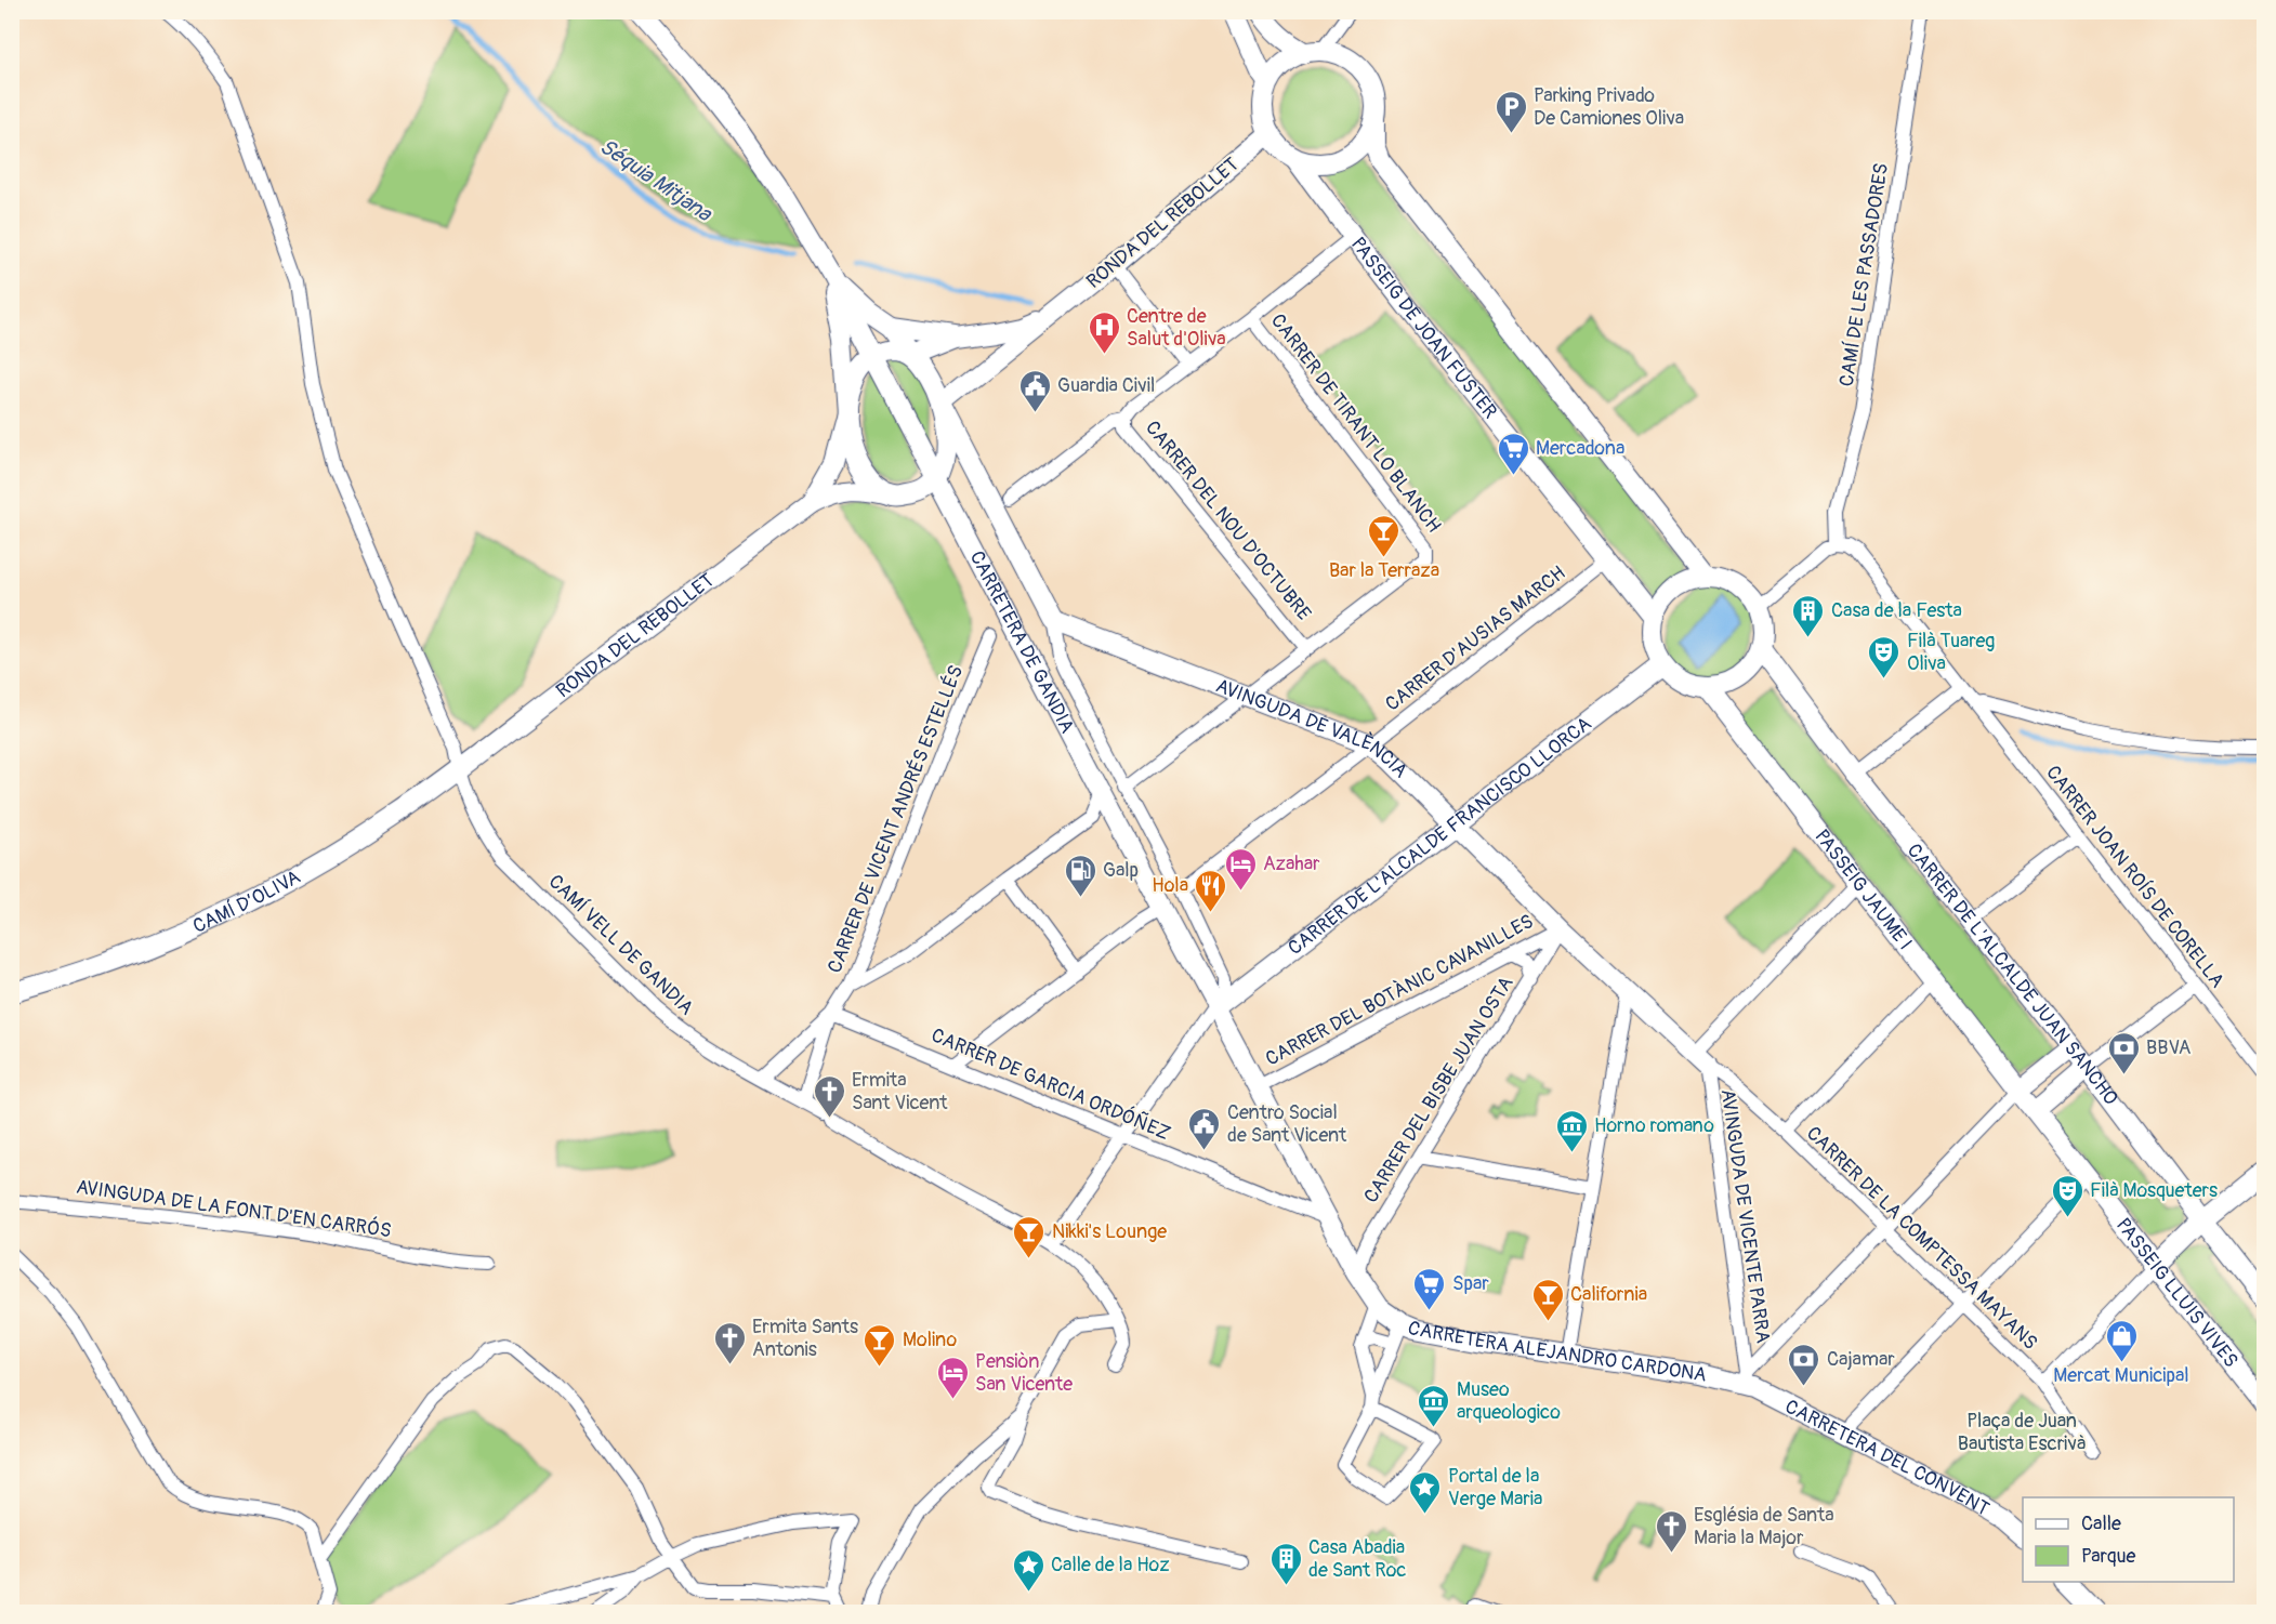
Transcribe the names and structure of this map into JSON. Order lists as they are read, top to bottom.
{
  "streets": {
    "street": [
      "RONDA DEL REBOLLET",
      "CAMÍ DE LES PASSADORES",
      "PASSEIG DE JOAN FUSTER",
      "CARRER DE TIRANT LO BLANCH",
      "CARRER DEL NOU D'OCTUBRE",
      "CARRER D'AUSIAS MARCH",
      "CARRETERA DE GANDIA",
      "AVINGUDA DE VALÈNCIA",
      "CARRER DE VICENT ANDRÉS ESTELLÉS",
      "CARRER DE L'ALCALDE FRANCISCO LLORCA",
      "CARRER JOAN ROÍS DE CORELLA",
      "PASSEIG JAUME I",
      "CAMÍ D’OLIVA",
      "CAMÍ VELL DE GANDIA",
      "CARRER DE L'ALCALDE JUAN SANCHO",
      "CARRER DEL BOTÀNIC CAVANILLES",
      "CARRER DE GARCIA ORDÓÑEZ",
      "CARRER DEL BISBE JUAN OSTA",
      "AVINGUDA DE LA FONT D'EN CARRÓS",
      "AVINGUDA DE VICENTE PARRA",
      "CARRER DE LA COMPTESSA MAYANS",
      "PASSEIG LLUIS VIVES",
      "CARRETERA ALEJANDRO CARDONA",
      "CARRETERA DEL CONVENT"
    ]
  },
  "crossings": [
    ["RONDA DEL REBOLLET", "PASSEIG DE JOAN FUSTER"],
    ["RONDA DEL REBOLLET", "CARRETERA DE GANDIA"],
    ["RONDA DEL REBOLLET", "CAMÍ D’OLIVA"],
    ["RONDA DEL REBOLLET", "CAMÍ VELL DE GANDIA"],
    ["CAMÍ DE LES PASSADORES", "CARRER JOAN ROÍS DE CORELLA"],
    ["PASSEIG DE JOAN FUSTER", "CARRER D'AUSIAS MARCH"],
    ["PASSEIG DE JOAN FUSTER", "CARRER DE L'ALCALDE FRANCISCO LLORCA"],
    ["PASSEIG DE JOAN FUSTER", "PASSEIG JAUME I"],
    ["PASSEIG DE JOAN FUSTER", "CARRER DE L'ALCALDE JUAN SANCHO"],
    ["CARRER DE TIRANT LO BLANCH", "CARRER DEL NOU D'OCTUBRE"],
    ["CARRER D'AUSIAS MARCH", "CARRETERA DE GANDIA"],
    ["CARRER D'AUSIAS MARCH", "AVINGUDA DE VALÈNCIA"],
    ["CARRETERA DE GANDIA", "AVINGUDA DE VALÈNCIA"],
    ["CARRETERA DE GANDIA", "CARRER DE L'ALCALDE FRANCISCO LLORCA"],
    ["CARRETERA DE GANDIA", "CARRER DEL BOTÀNIC CAVANILLES"],
    ["CARRETERA DE GANDIA", "CARRER DE GARCIA ORDÓÑEZ"],
    ["CARRETERA DE GANDIA", "CARRER DEL BISBE JUAN OSTA"],
    ["CARRETERA DE GANDIA", "CARRETERA ALEJANDRO CARDONA"],
    ["AVINGUDA DE VALÈNCIA", "CARRER DE L'ALCALDE FRANCISCO LLORCA"],
    ["AVINGUDA DE VALÈNCIA", "CARRER DEL BOTÀNIC CAVANILLES"],
    ["AVINGUDA DE VALÈNCIA", "CARRER DEL BISBE JUAN OSTA"],
    ["AVINGUDA DE VALÈNCIA", "AVINGUDA DE VICENTE PARRA"],
    ["AVINGUDA DE VALÈNCIA", "CARRER DE LA COMPTESSA MAYANS"],
    ["CARRER DE VICENT ANDRÉS ESTELLÉS", "CAMÍ VELL DE GANDIA"],
    ["CARRER DE VICENT ANDRÉS ESTELLÉS", "CARRER DE GARCIA ORDÓÑEZ"],
    ["CARRER DE L'ALCALDE FRANCISCO LLORCA", "PASSEIG JAUME I"],
    ["CARRER DE L'ALCALDE FRANCISCO LLORCA", "CARRER DE L'ALCALDE JUAN SANCHO"],
    ["PASSEIG JAUME I", "CARRER DE L'ALCALDE JUAN SANCHO"],
    ["PASSEIG JAUME I", "PASSEIG LLUIS VIVES"],
    ["CAMÍ D’OLIVA", "CAMÍ VELL DE GANDIA"],
    ["CARRER DEL BOTÀNIC CAVANILLES", "CARRER DEL BISBE JUAN OSTA"],
    ["AVINGUDA DE VICENTE PARRA", "CARRER DE LA COMPTESSA MAYANS"],
    ["AVINGUDA DE VICENTE PARRA", "CARRETERA ALEJANDRO CARDONA"],
    ["AVINGUDA DE VICENTE PARRA", "CARRETERA DEL CONVENT"],
    ["CARRETERA ALEJANDRO CARDONA", "CARRETERA DEL CONVENT"]
  ],
  "water": ["Séquia Mitjana"],
  "parks": ["Plaça de Juan Bautista Escrivà"],
  "places": {
    "parking": ["Parking Privado De Camiones Oliva"],
    "hospital": ["Centre de Salut d'Oliva"],
    "public building": ["Guardia Civil", "Centro Social de Sant Vicent"],
    "supermarket": ["Mercadona", "Spar"],
    "bar": [
      "Bar la Terraza",
      "Nikki's Lounge",
      "California",
      "Molino"
    ],
    "building": ["Casa de la Festa", "Casa Abadia de Sant Roc"],
    "theatre": ["Filà Tuareg Oliva", "Filà Mosqueters"],
    "hotel": ["Azahar", "Pensiòn San Vicente"],
    "fuel station": ["Galp"],
    "restaurant": ["Hola"],
    "bank": ["BBVA", "Cajamar"],
    "church": ["Ermita Sant Vicent", "Ermita Sants Antonis", "Església de Santa Maria la Major"],
    "museum": ["Horno romano", "Museo arqueologico"],
    "shop": ["Mercat Municipal"],
    "place": ["Portal de la Verge Maria", "Calle de la Hoz"]
  },
  "legend": ["Calle", "Parque"]
}
